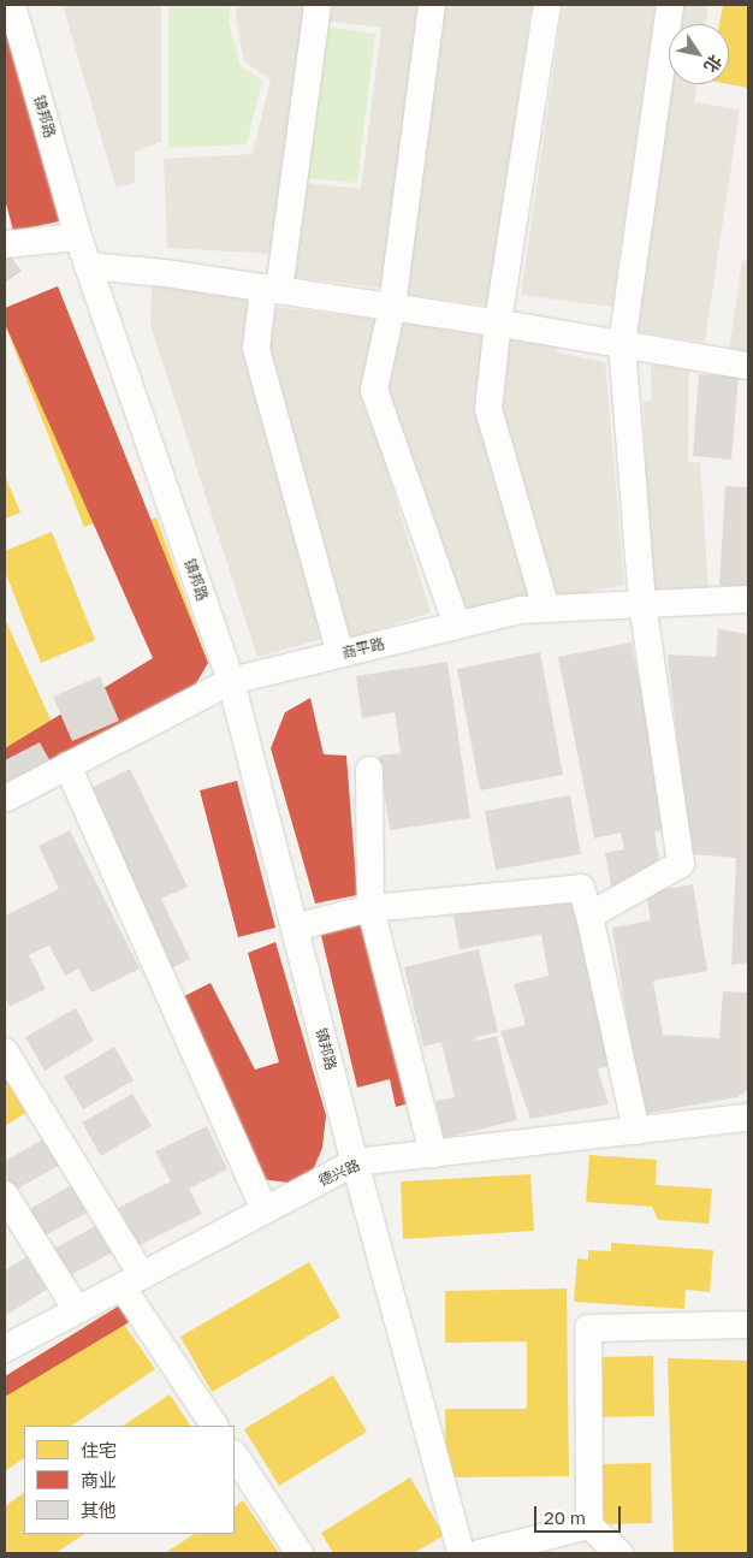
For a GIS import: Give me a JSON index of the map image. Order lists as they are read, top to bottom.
{
  "streets": {
    "street": ["镇邦路", "商平路", "德兴路"]
  },
  "crossings": [
    ["镇邦路", "商平路"],
    ["镇邦路", "德兴路"]
  ],
  "legend": ["住宅", "商业", "其他"],
  "scale_bar": "20 m",
  "north": "bottom right"
}
